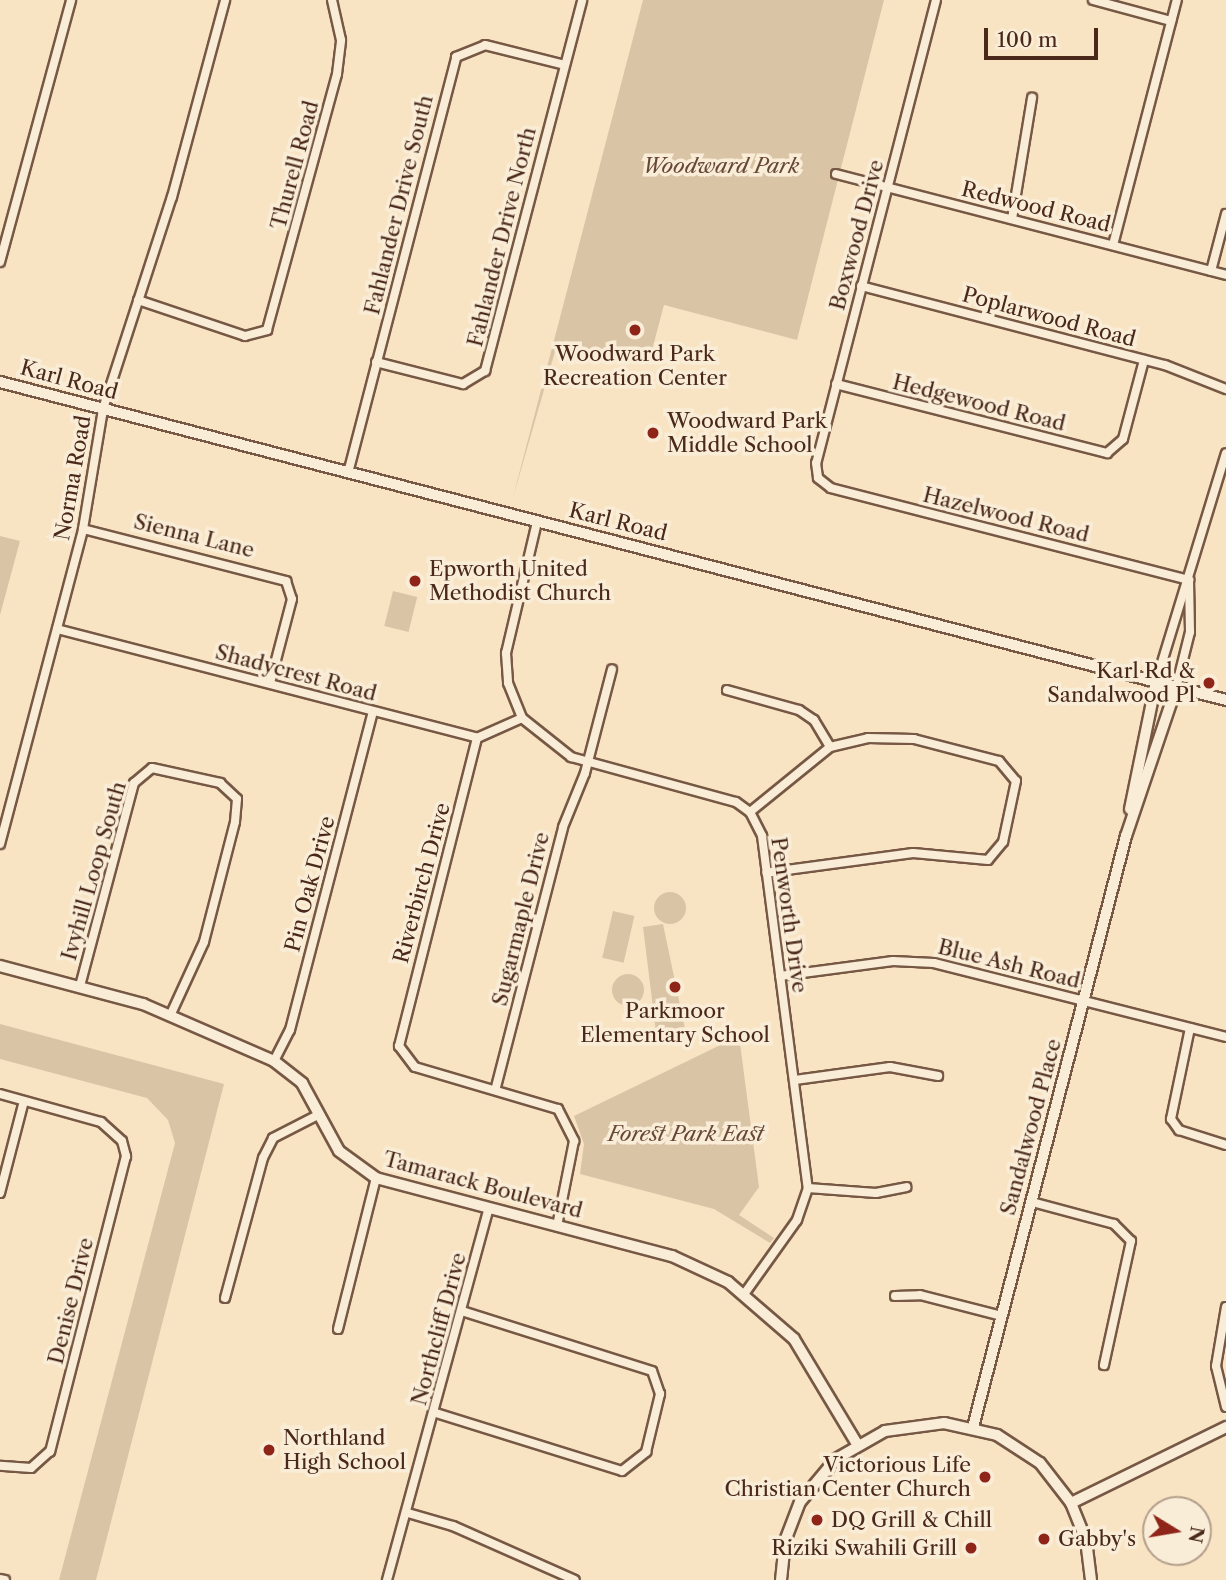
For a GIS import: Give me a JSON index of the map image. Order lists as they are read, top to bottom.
{
  "streets": {
    "street": [
      "Thurell Road",
      "Fahlander Drive South",
      "Redwood Road",
      "Boxwood Drive",
      "Fahlander Drive North",
      "Poplarwood Road",
      "Karl Road",
      "Hedgewood Road",
      "Norma Road",
      "Hazelwood Road",
      "Sienna Lane",
      "Shadycrest Road",
      "Ivyhill Loop South",
      "Riverbirch Drive",
      "Pin Oak Drive",
      "Penworth Drive",
      "Sugarmaple Drive",
      "Blue Ash Road",
      "Sandalwood Place",
      "Tamarack Boulevard",
      "Denise Drive",
      "Northcliff Drive"
    ]
  },
  "crossings": [
    ["Thurell Road", "Norma Road"],
    ["Fahlander Drive South", "Fahlander Drive North"],
    ["Fahlander Drive South", "Karl Road"],
    ["Redwood Road", "Boxwood Drive"],
    ["Boxwood Drive", "Poplarwood Road"],
    ["Boxwood Drive", "Hedgewood Road"],
    ["Boxwood Drive", "Hazelwood Road"],
    ["Poplarwood Road", "Hedgewood Road"],
    ["Karl Road", "Norma Road"],
    ["Karl Road", "Sandalwood Place"],
    ["Norma Road", "Sienna Lane"],
    ["Norma Road", "Shadycrest Road"],
    ["Hazelwood Road", "Sandalwood Place"],
    ["Sienna Lane", "Shadycrest Road"],
    ["Shadycrest Road", "Riverbirch Drive"],
    ["Shadycrest Road", "Pin Oak Drive"],
    ["Ivyhill Loop South", "Tamarack Boulevard"],
    ["Riverbirch Drive", "Sugarmaple Drive"],
    ["Pin Oak Drive", "Tamarack Boulevard"],
    ["Penworth Drive", "Blue Ash Road"],
    ["Penworth Drive", "Tamarack Boulevard"],
    ["Blue Ash Road", "Sandalwood Place"],
    ["Tamarack Boulevard", "Northcliff Drive"]
  ],
  "parks": ["Woodward Park", "Forest Park East"],
  "places": [
    "Woodward Park Recreation Center",
    "Woodward Park Middle School",
    "Epworth United Methodist Church",
    "Karl Rd & Sandalwood Pl",
    "Parkmoor Elementary School",
    "Northland High School",
    "Victorious Life Christian Center Church",
    "DQ Grill & Chill",
    "Gabby's",
    "Riziki Swahili Grill"
  ],
  "scale_bar": "100 m",
  "north": "right"
}
